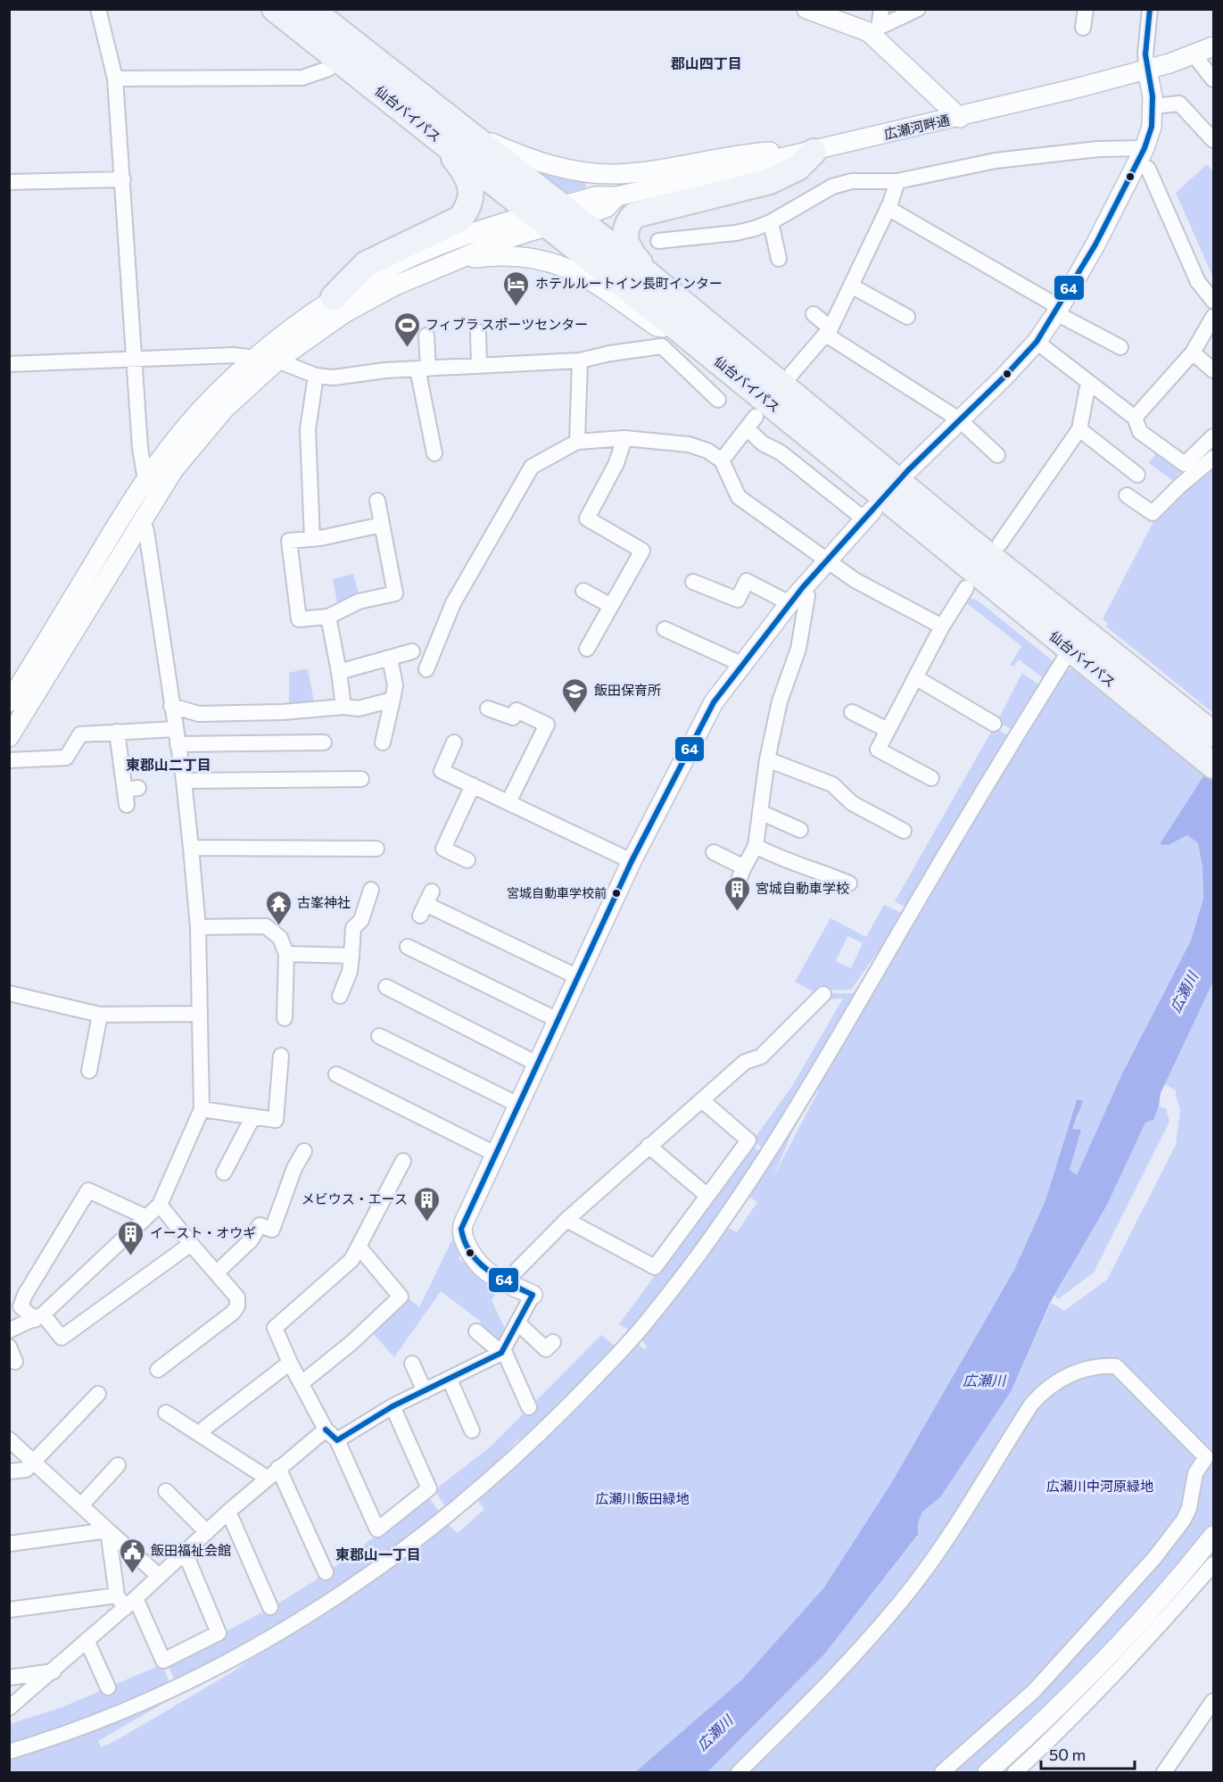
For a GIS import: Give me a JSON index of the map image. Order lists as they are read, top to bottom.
{
  "streets": {
    "highway": ["仙台バイパス"],
    "street": ["広瀬河畔通"]
  },
  "crossings": [
    ["仙台バイパス", "広瀬河畔通"]
  ],
  "districts": ["郡山四丁目", "東郡山二丁目", "東郡山一丁目"],
  "water": ["広瀬川"],
  "parks": ["広瀬川中河原緑地", "広瀬川飯田緑地"],
  "places": {
    "hotel": ["ホテルルートイン長町インター"],
    "sports": ["フィブラ スポーツセンター"],
    "school or university": ["飯田保育所"],
    "other": ["宮城自動車学校前"],
    "building": ["宮城自動車学校", "メビウス・エース", "イースト・オウギ"],
    "temple": ["古峯神社"],
    "public building": ["飯田福祉会館"]
  },
  "lines": ["transit line 64"],
  "scale_bar": "50 m"
}
